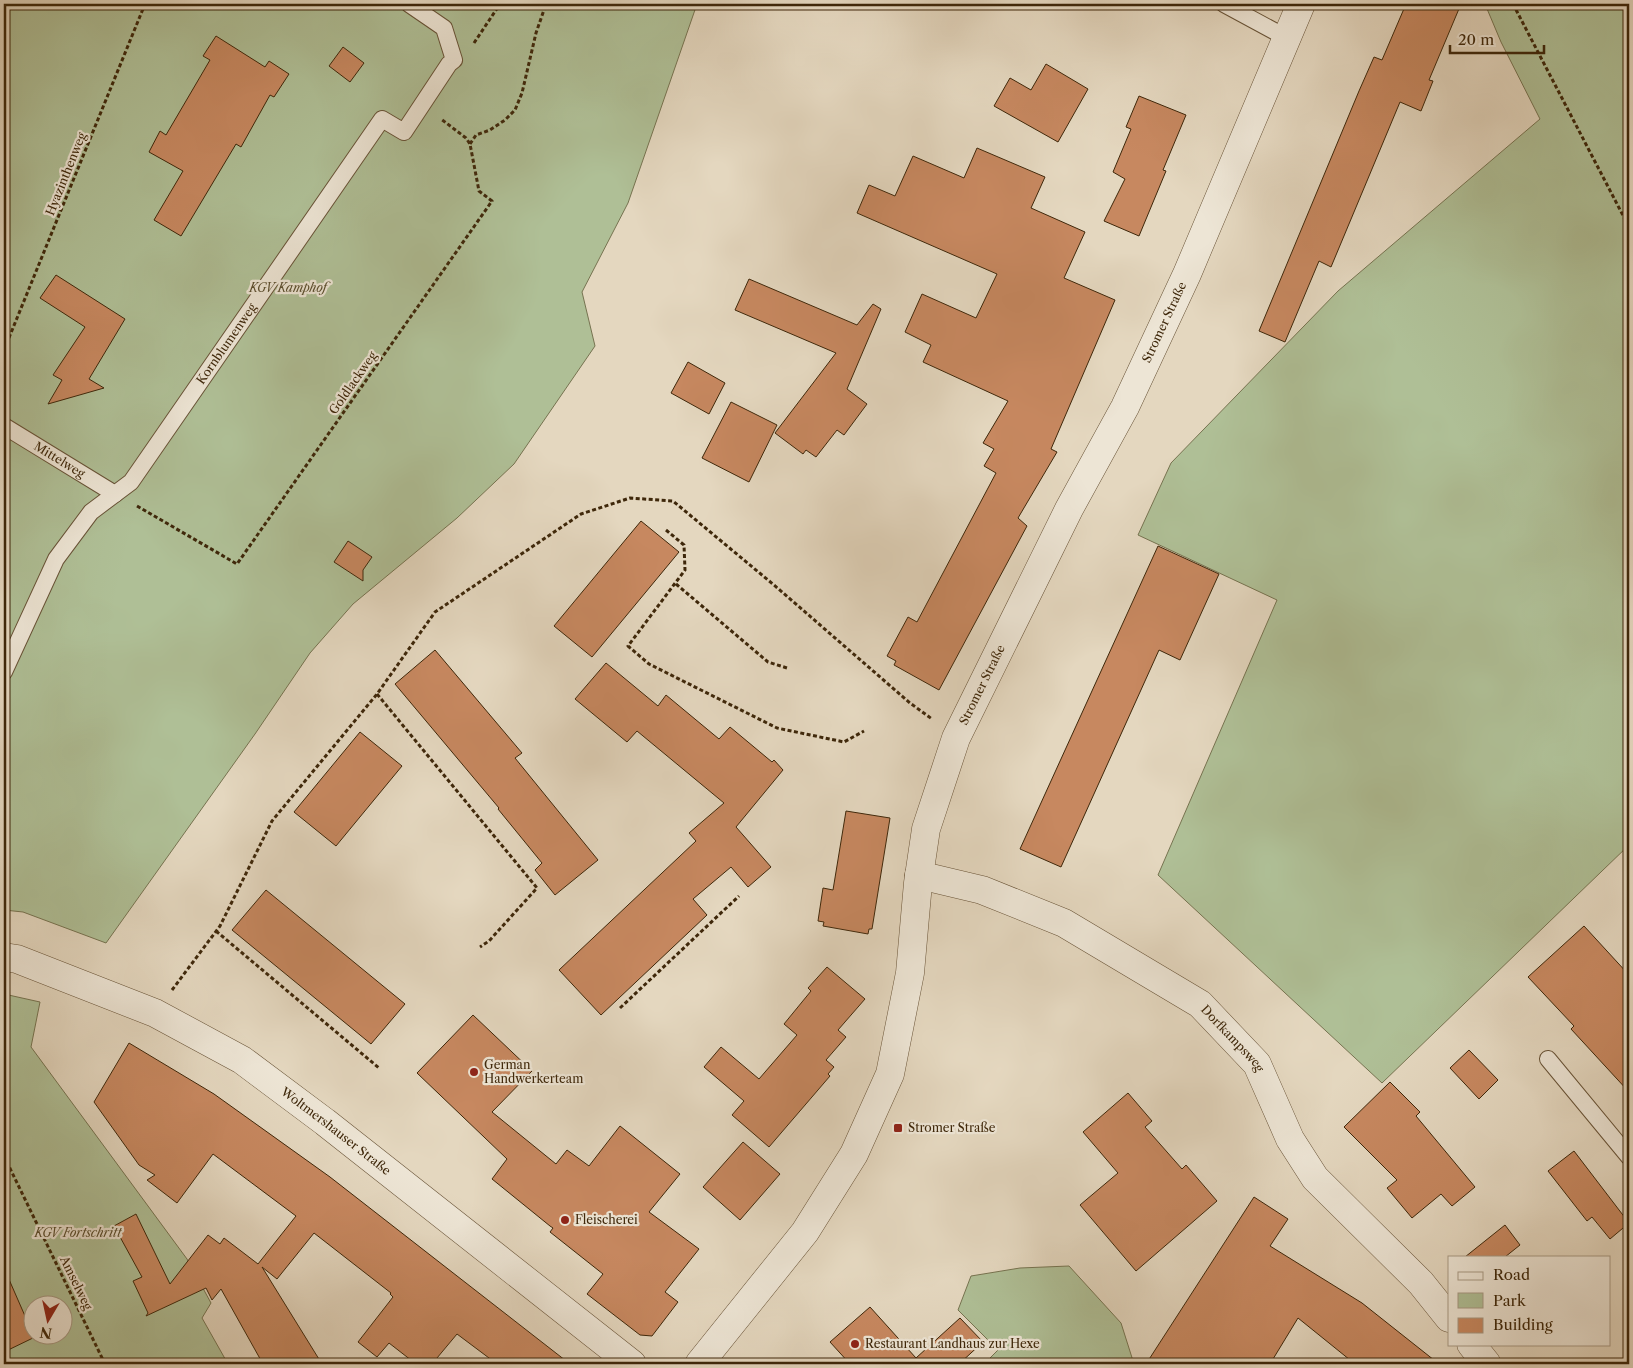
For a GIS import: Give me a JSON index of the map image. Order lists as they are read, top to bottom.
{
  "streets": {
    "street": ["Stromer Straße", "Dorfkampsweg", "Woltmershauser Straße"],
    "lane": ["Kornblumenweg", "Mittelweg"],
    "path": ["Hyazinthenweg", "Goldlackweg", "Amselweg"]
  },
  "crossings": [
    ["Stromer Straße", "Dorfkampsweg"],
    ["Kornblumenweg", "Goldlackweg"],
    ["Kornblumenweg", "Mittelweg"],
    ["Goldlackweg", "Mittelweg"]
  ],
  "parks": ["KGV Kamphof", "KGV Fortschritt"],
  "places": {
    "other": ["German Handwerkerteam", "Fleischerei", "Restaurant Landhaus zur Hexe"],
    "transit": ["Stromer Straße"]
  },
  "legend": ["Road", "Park", "Building"],
  "scale_bar": "20 m",
  "north": "bottom"
}
